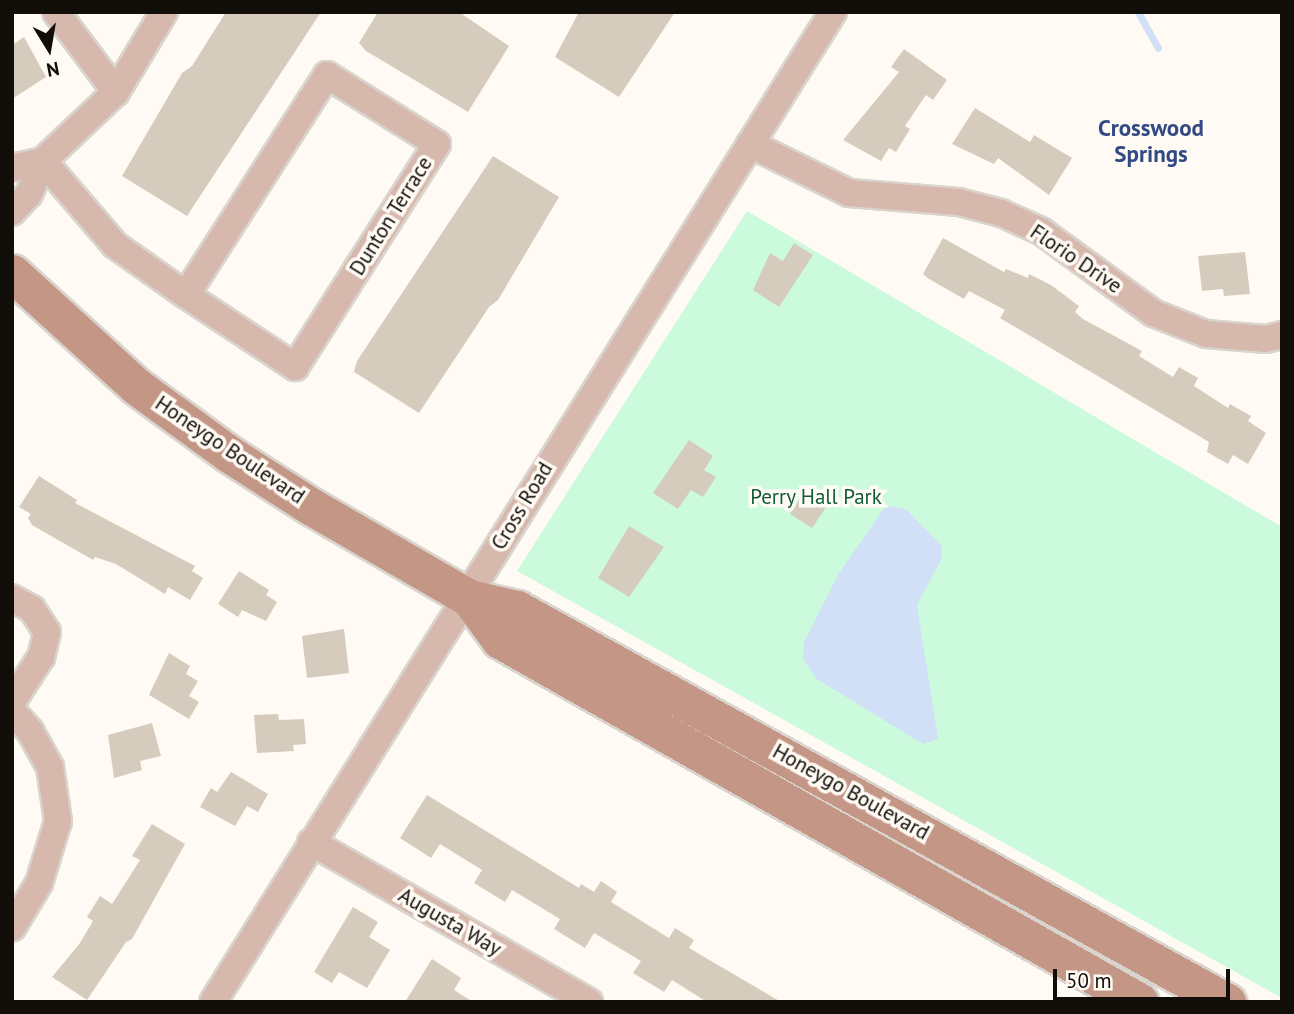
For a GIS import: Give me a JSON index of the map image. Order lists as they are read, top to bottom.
{
  "streets": {
    "main road": ["Honeygo Boulevard"],
    "street": [
      "Dunton Terrace",
      "Florio Drive",
      "Cross Road",
      "Augusta Way"
    ]
  },
  "crossings": [
    ["Florio Drive", "Cross Road"],
    ["Honeygo Boulevard", "Cross Road"],
    ["Cross Road", "Augusta Way"]
  ],
  "districts": ["Crosswood Springs"],
  "parks": ["Perry Hall Park"],
  "scale_bar": "50 m",
  "north": "bottom"
}
